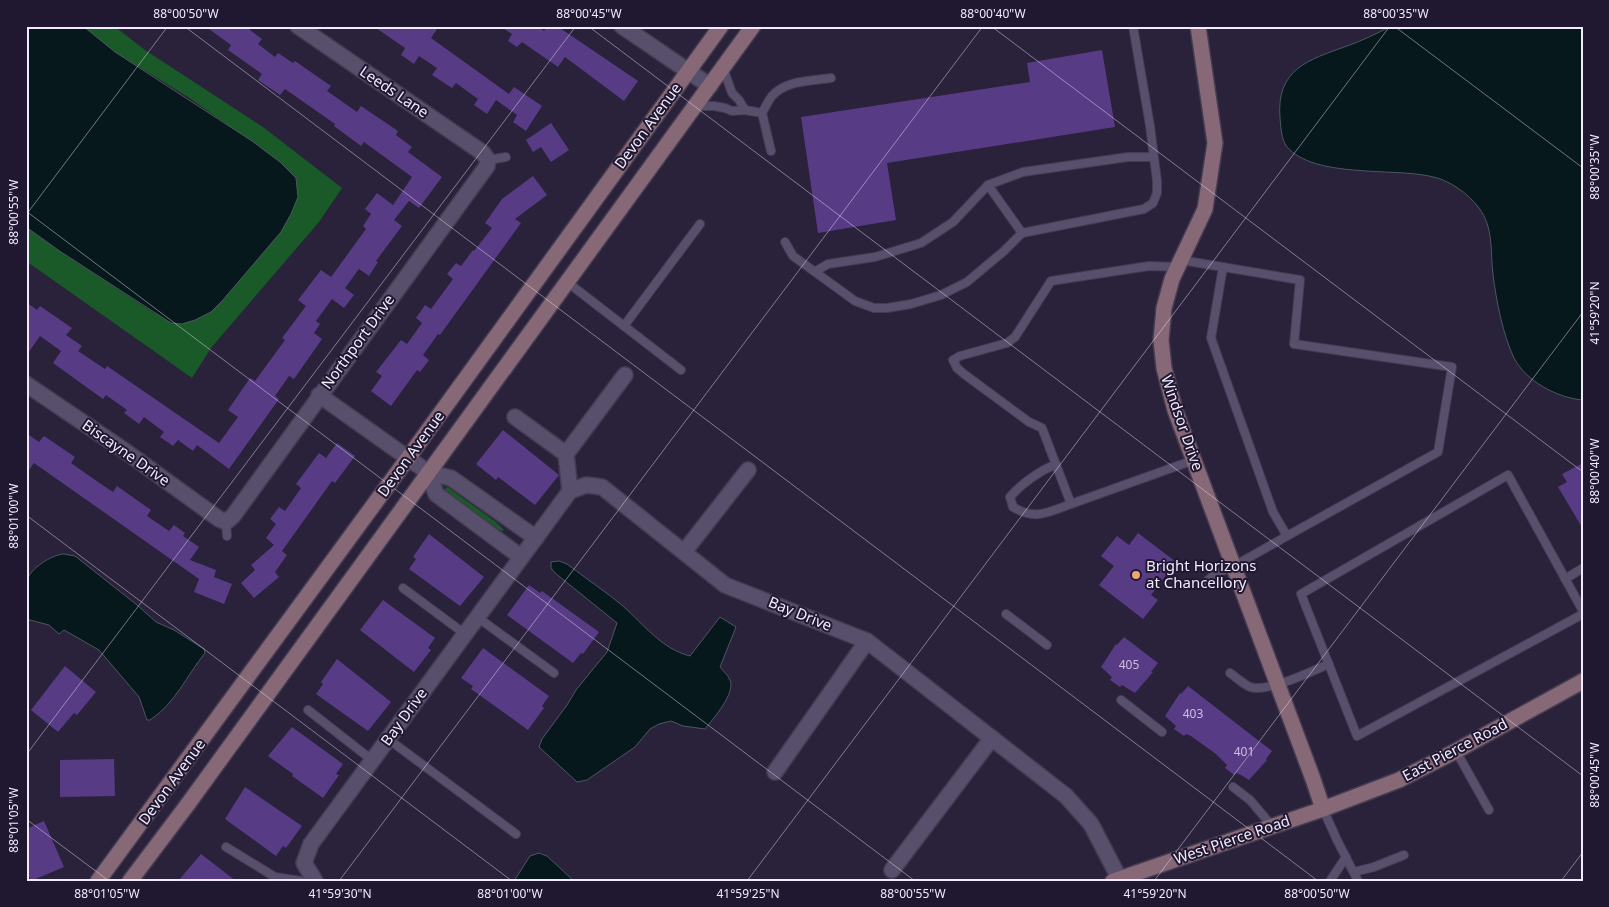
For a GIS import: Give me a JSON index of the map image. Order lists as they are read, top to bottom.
{
  "streets": {
    "main road": [
      "Devon Avenue",
      "Windsor Drive",
      "East Pierce Road",
      "West Pierce Road"
    ],
    "street": [
      "Leeds Lane",
      "Northport Drive",
      "Biscayne Drive",
      "Bay Drive"
    ]
  },
  "crossings": [
    ["Leeds Lane", "Northport Drive"],
    ["Northport Drive", "Biscayne Drive"],
    ["Windsor Drive", "East Pierce Road"],
    ["Windsor Drive", "West Pierce Road"],
    ["Bay Drive", "West Pierce Road"],
    ["East Pierce Road", "West Pierce Road"]
  ],
  "places": ["Bright Horizons at Chancellory"],
  "house_numbers": ["405", "403", "401"],
  "coordinates": [
    "88°00'50\"W",
    "88°00'45\"W",
    "88°00'40\"W",
    "88°00'35\"W",
    "88°00'55\"W",
    "41°59'20\"N",
    "88°01'00\"W",
    "88°01'05\"W",
    "41°59'30\"N",
    "41°59'25\"N"
  ]
}
